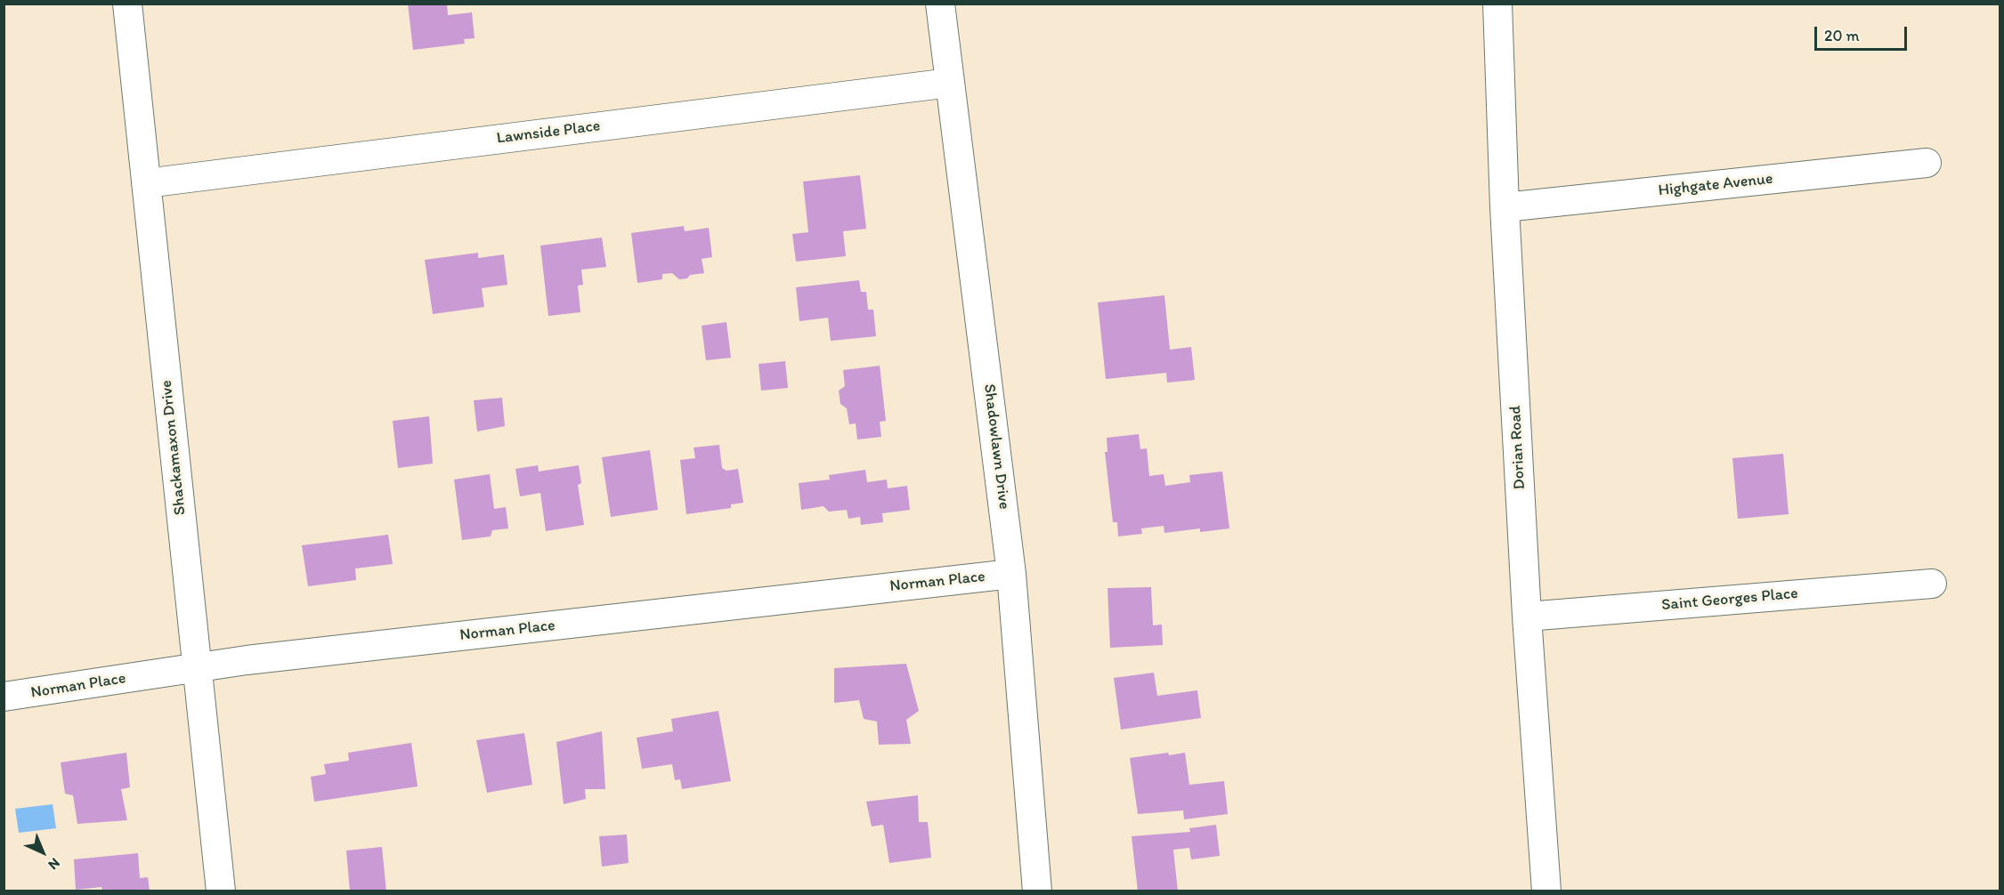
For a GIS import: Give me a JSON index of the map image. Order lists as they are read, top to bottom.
{
  "streets": {
    "street": [
      "Lawnside Place",
      "Highgate Avenue",
      "Shadowlawn Drive",
      "Shackamaxon Drive",
      "Dorian Road",
      "Norman Place",
      "Saint Georges Place"
    ]
  },
  "crossings": [
    ["Lawnside Place", "Shadowlawn Drive"],
    ["Lawnside Place", "Shackamaxon Drive"],
    ["Highgate Avenue", "Dorian Road"],
    ["Shadowlawn Drive", "Norman Place"],
    ["Shackamaxon Drive", "Norman Place"],
    ["Dorian Road", "Saint Georges Place"]
  ],
  "scale_bar": "20 m",
  "north": "bottom right"
}
